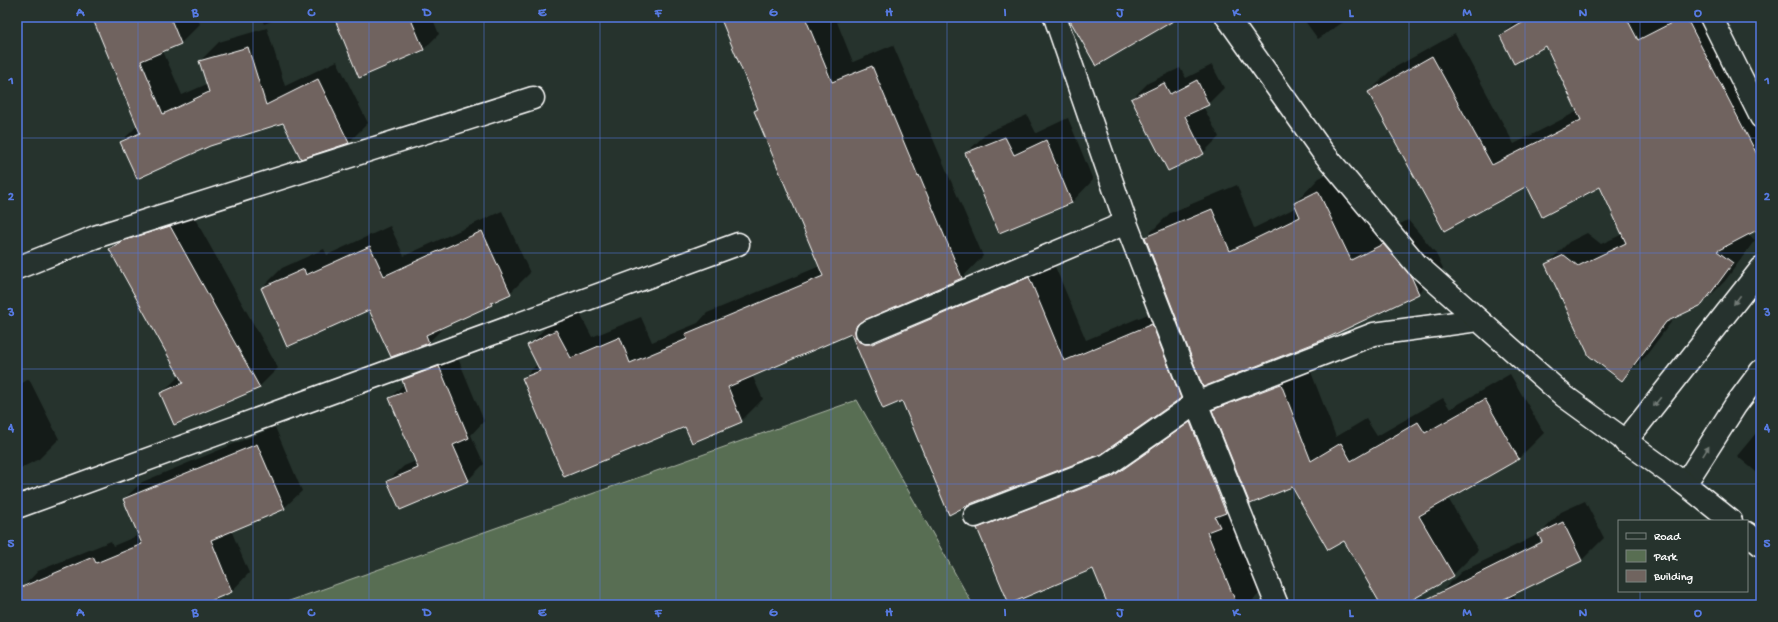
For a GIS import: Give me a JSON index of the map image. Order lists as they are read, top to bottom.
{
  "legend": ["Road", "Park", "Building"],
  "grid": {
    "columns": [
      "A",
      "B",
      "C",
      "D",
      "E",
      "F",
      "G",
      "H",
      "I",
      "J",
      "K",
      "L",
      "M",
      "N",
      "O"
    ],
    "rows": [
      "1",
      "2",
      "3",
      "4",
      "5"
    ]
  }
}
